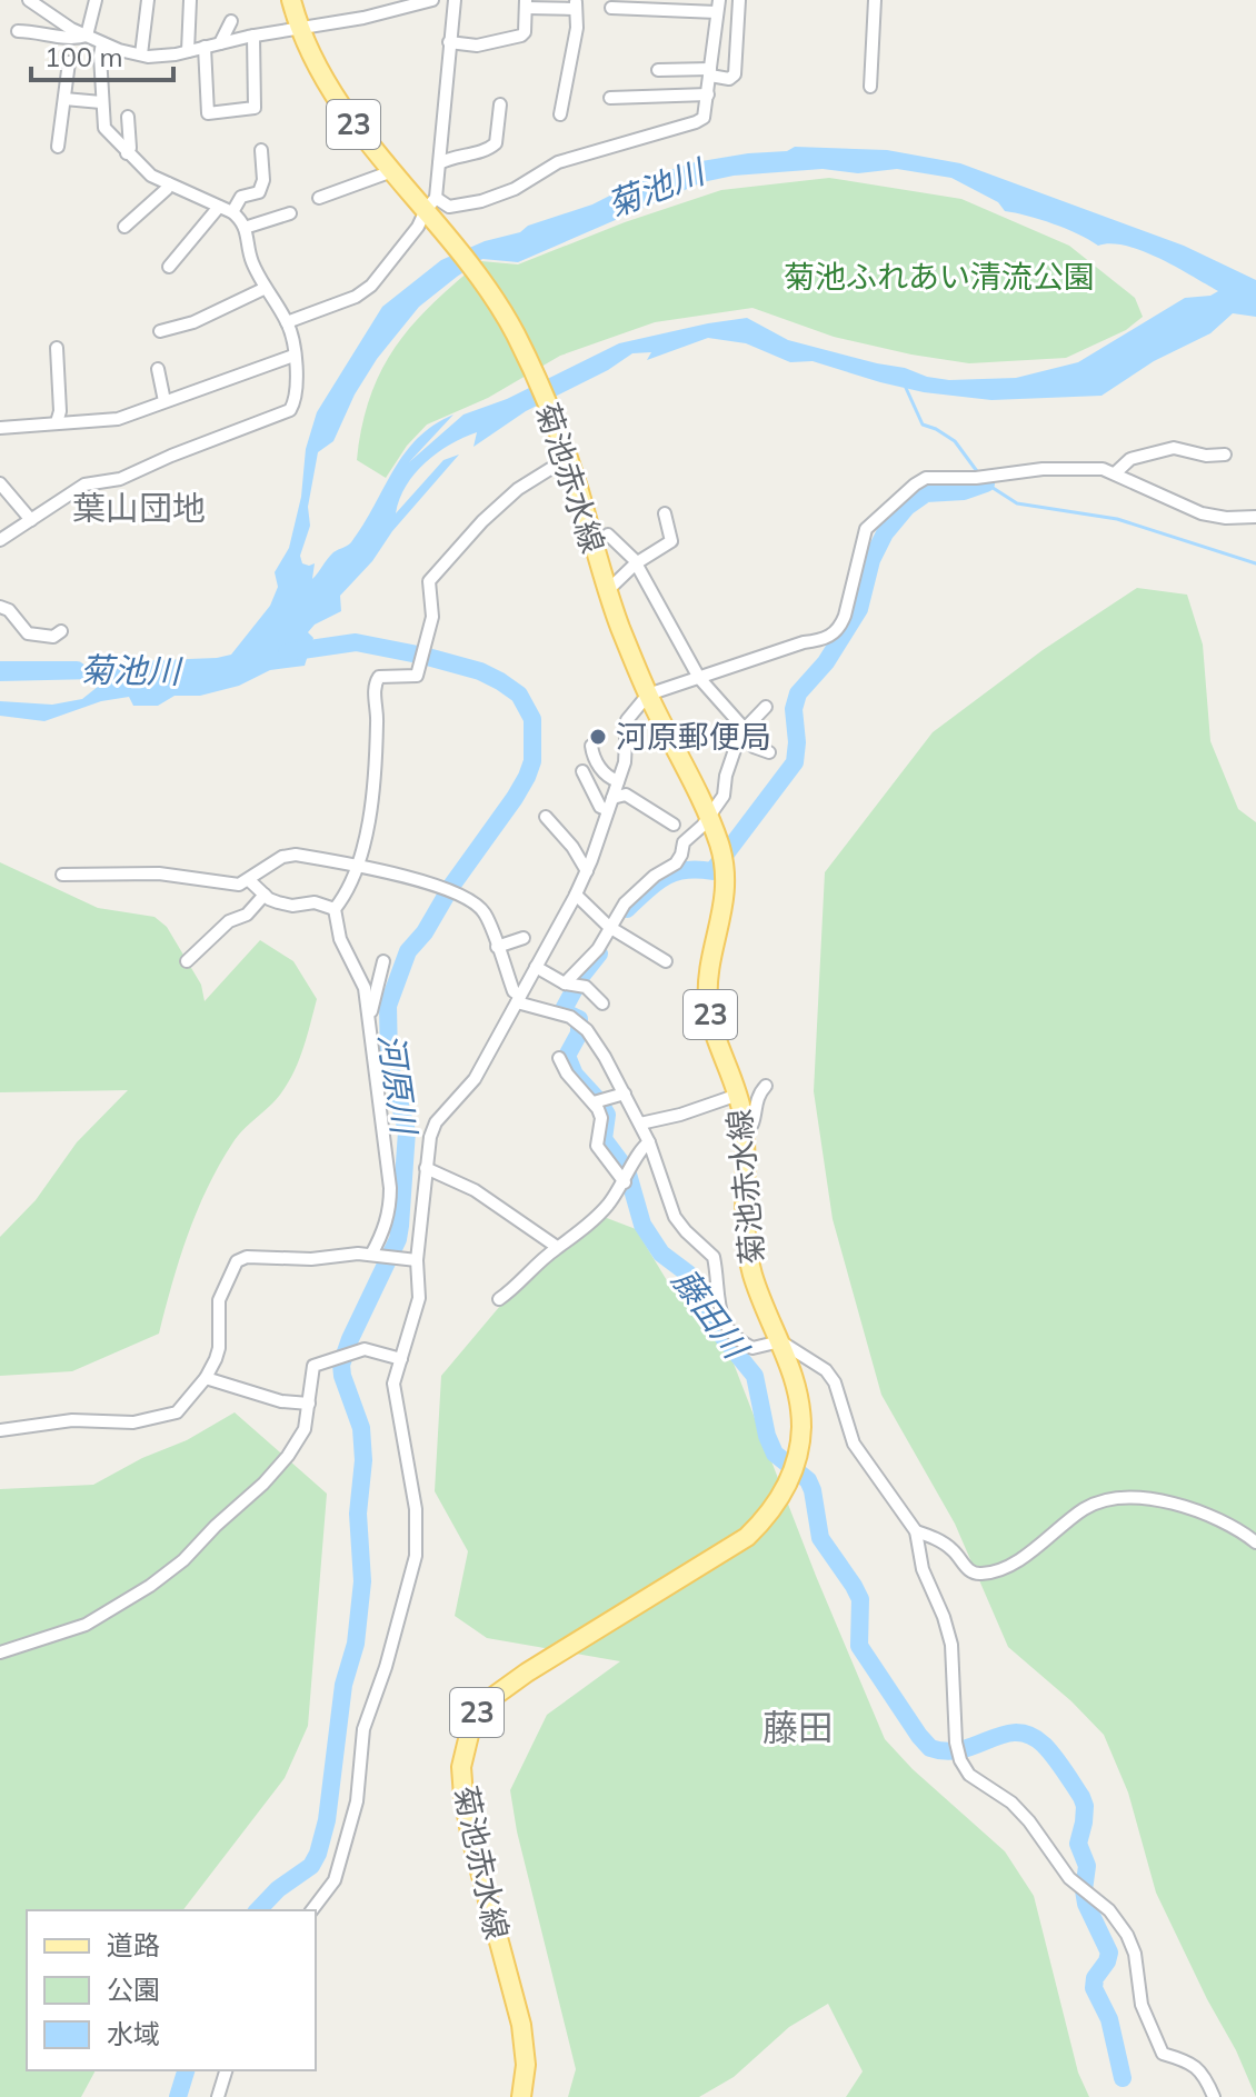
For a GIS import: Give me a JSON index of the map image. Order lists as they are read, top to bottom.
{
  "streets": {
    "main road": ["23", "菊池赤水線"]
  },
  "districts": ["葉山団地", "藤田"],
  "water": ["菊池川", "河原川", "藤田川"],
  "parks": ["菊池ふれあい清流公園"],
  "places": ["河原郵便局"],
  "legend": ["道路", "公園", "水域"],
  "scale_bar": "100 m"
}
